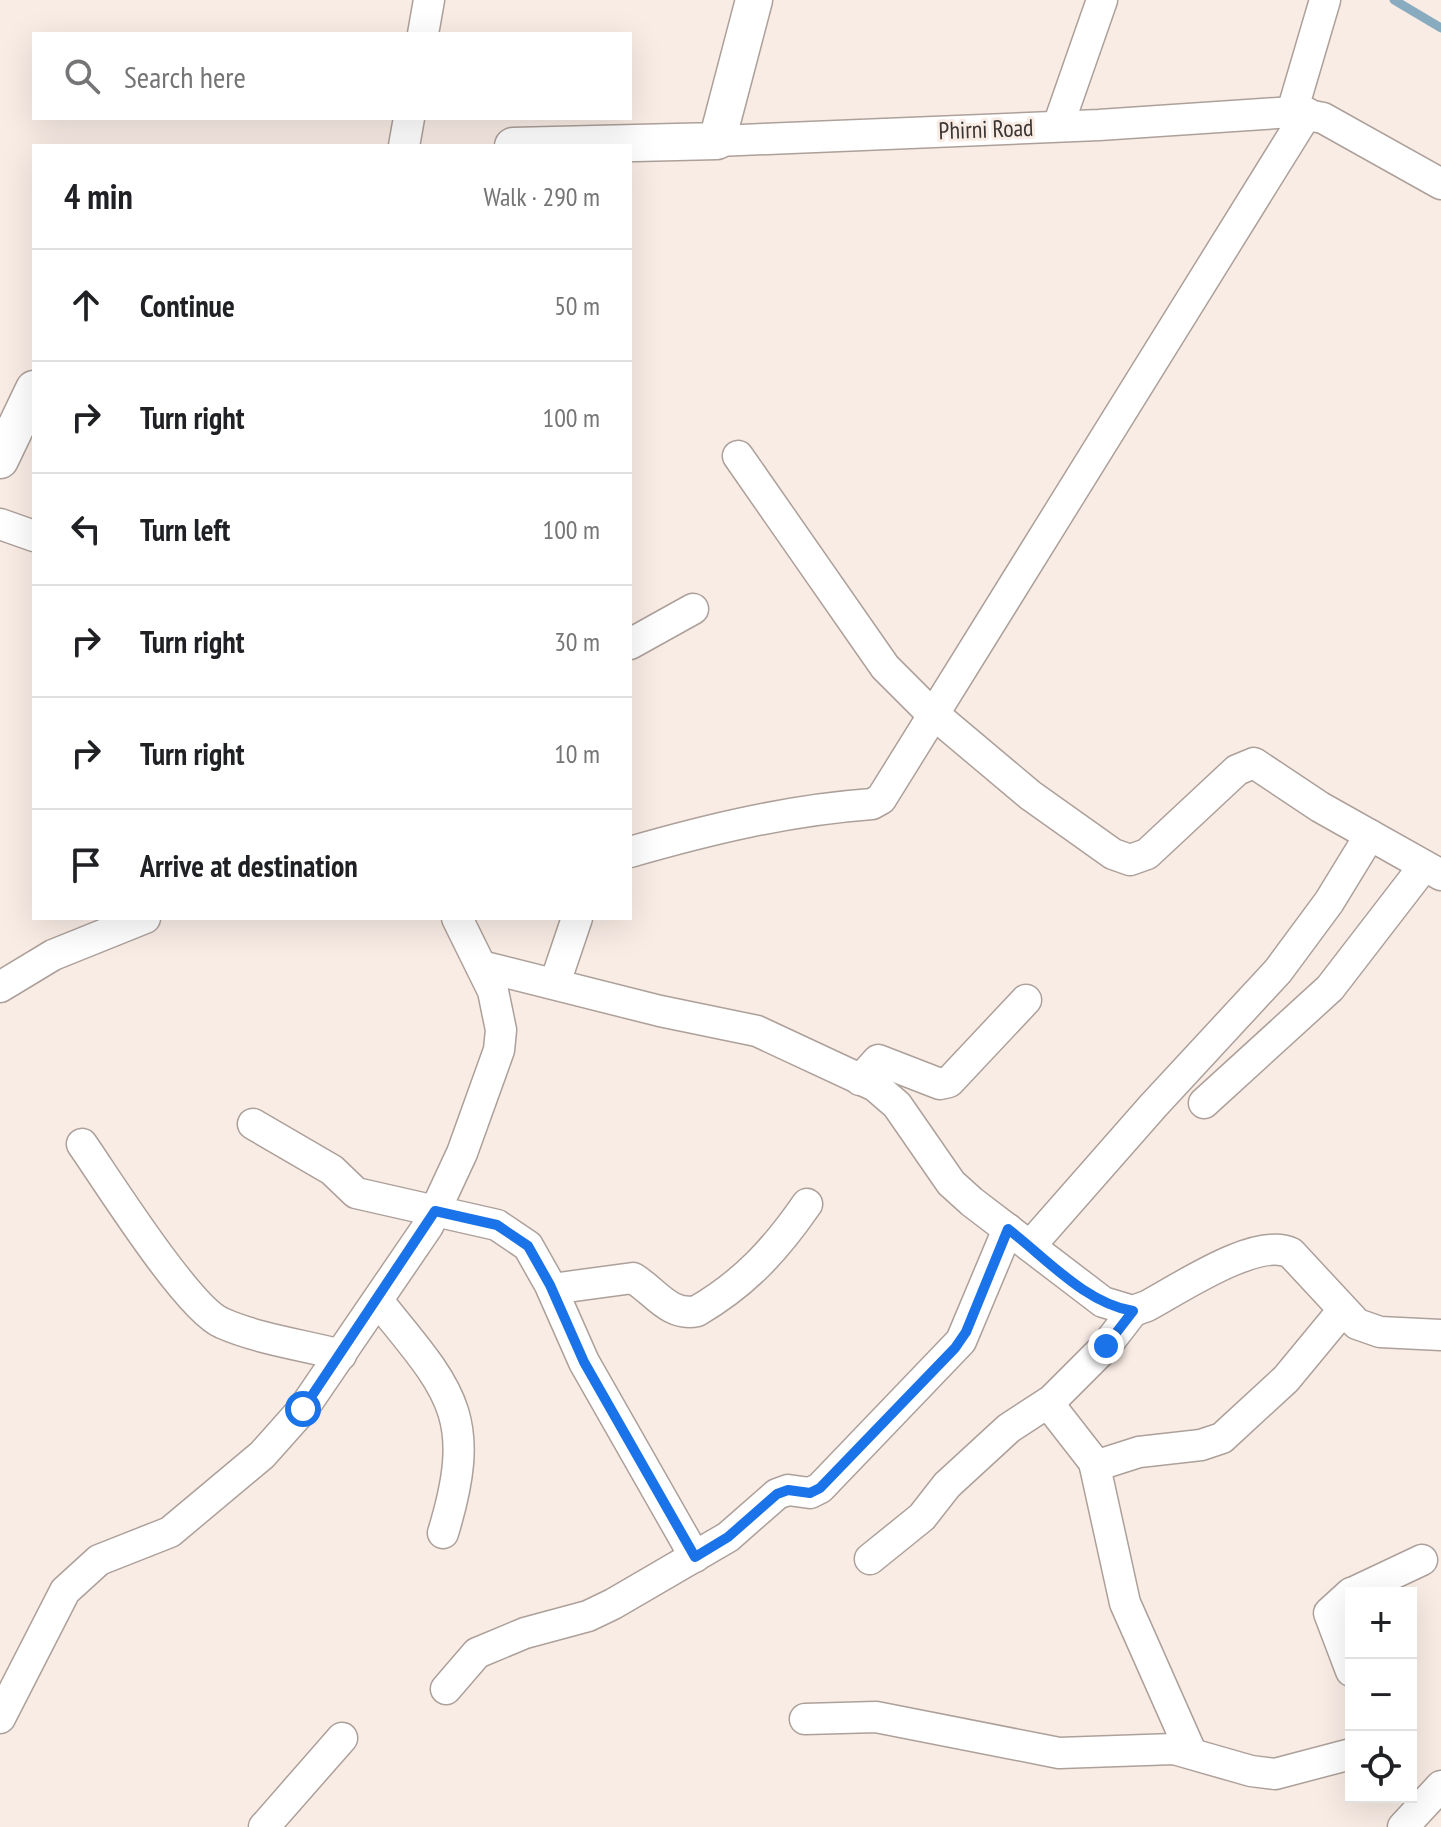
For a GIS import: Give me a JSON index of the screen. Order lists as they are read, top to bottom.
{
  "streets": {
    "street": ["Phirni Road"]
  },
  "page": {
    "search": "Search here",
    "heading": ["4 min", "Walk · 290 m"],
    "list": [
      ["Continue", "50 m"],
      ["Turn right", "100 m"],
      ["Turn left", "100 m"],
      ["Turn right", "30 m"],
      ["Turn right", "10 m"],
      "Arrive at destination"
    ],
    "map_buttons": ["+", "−"]
  }
}
